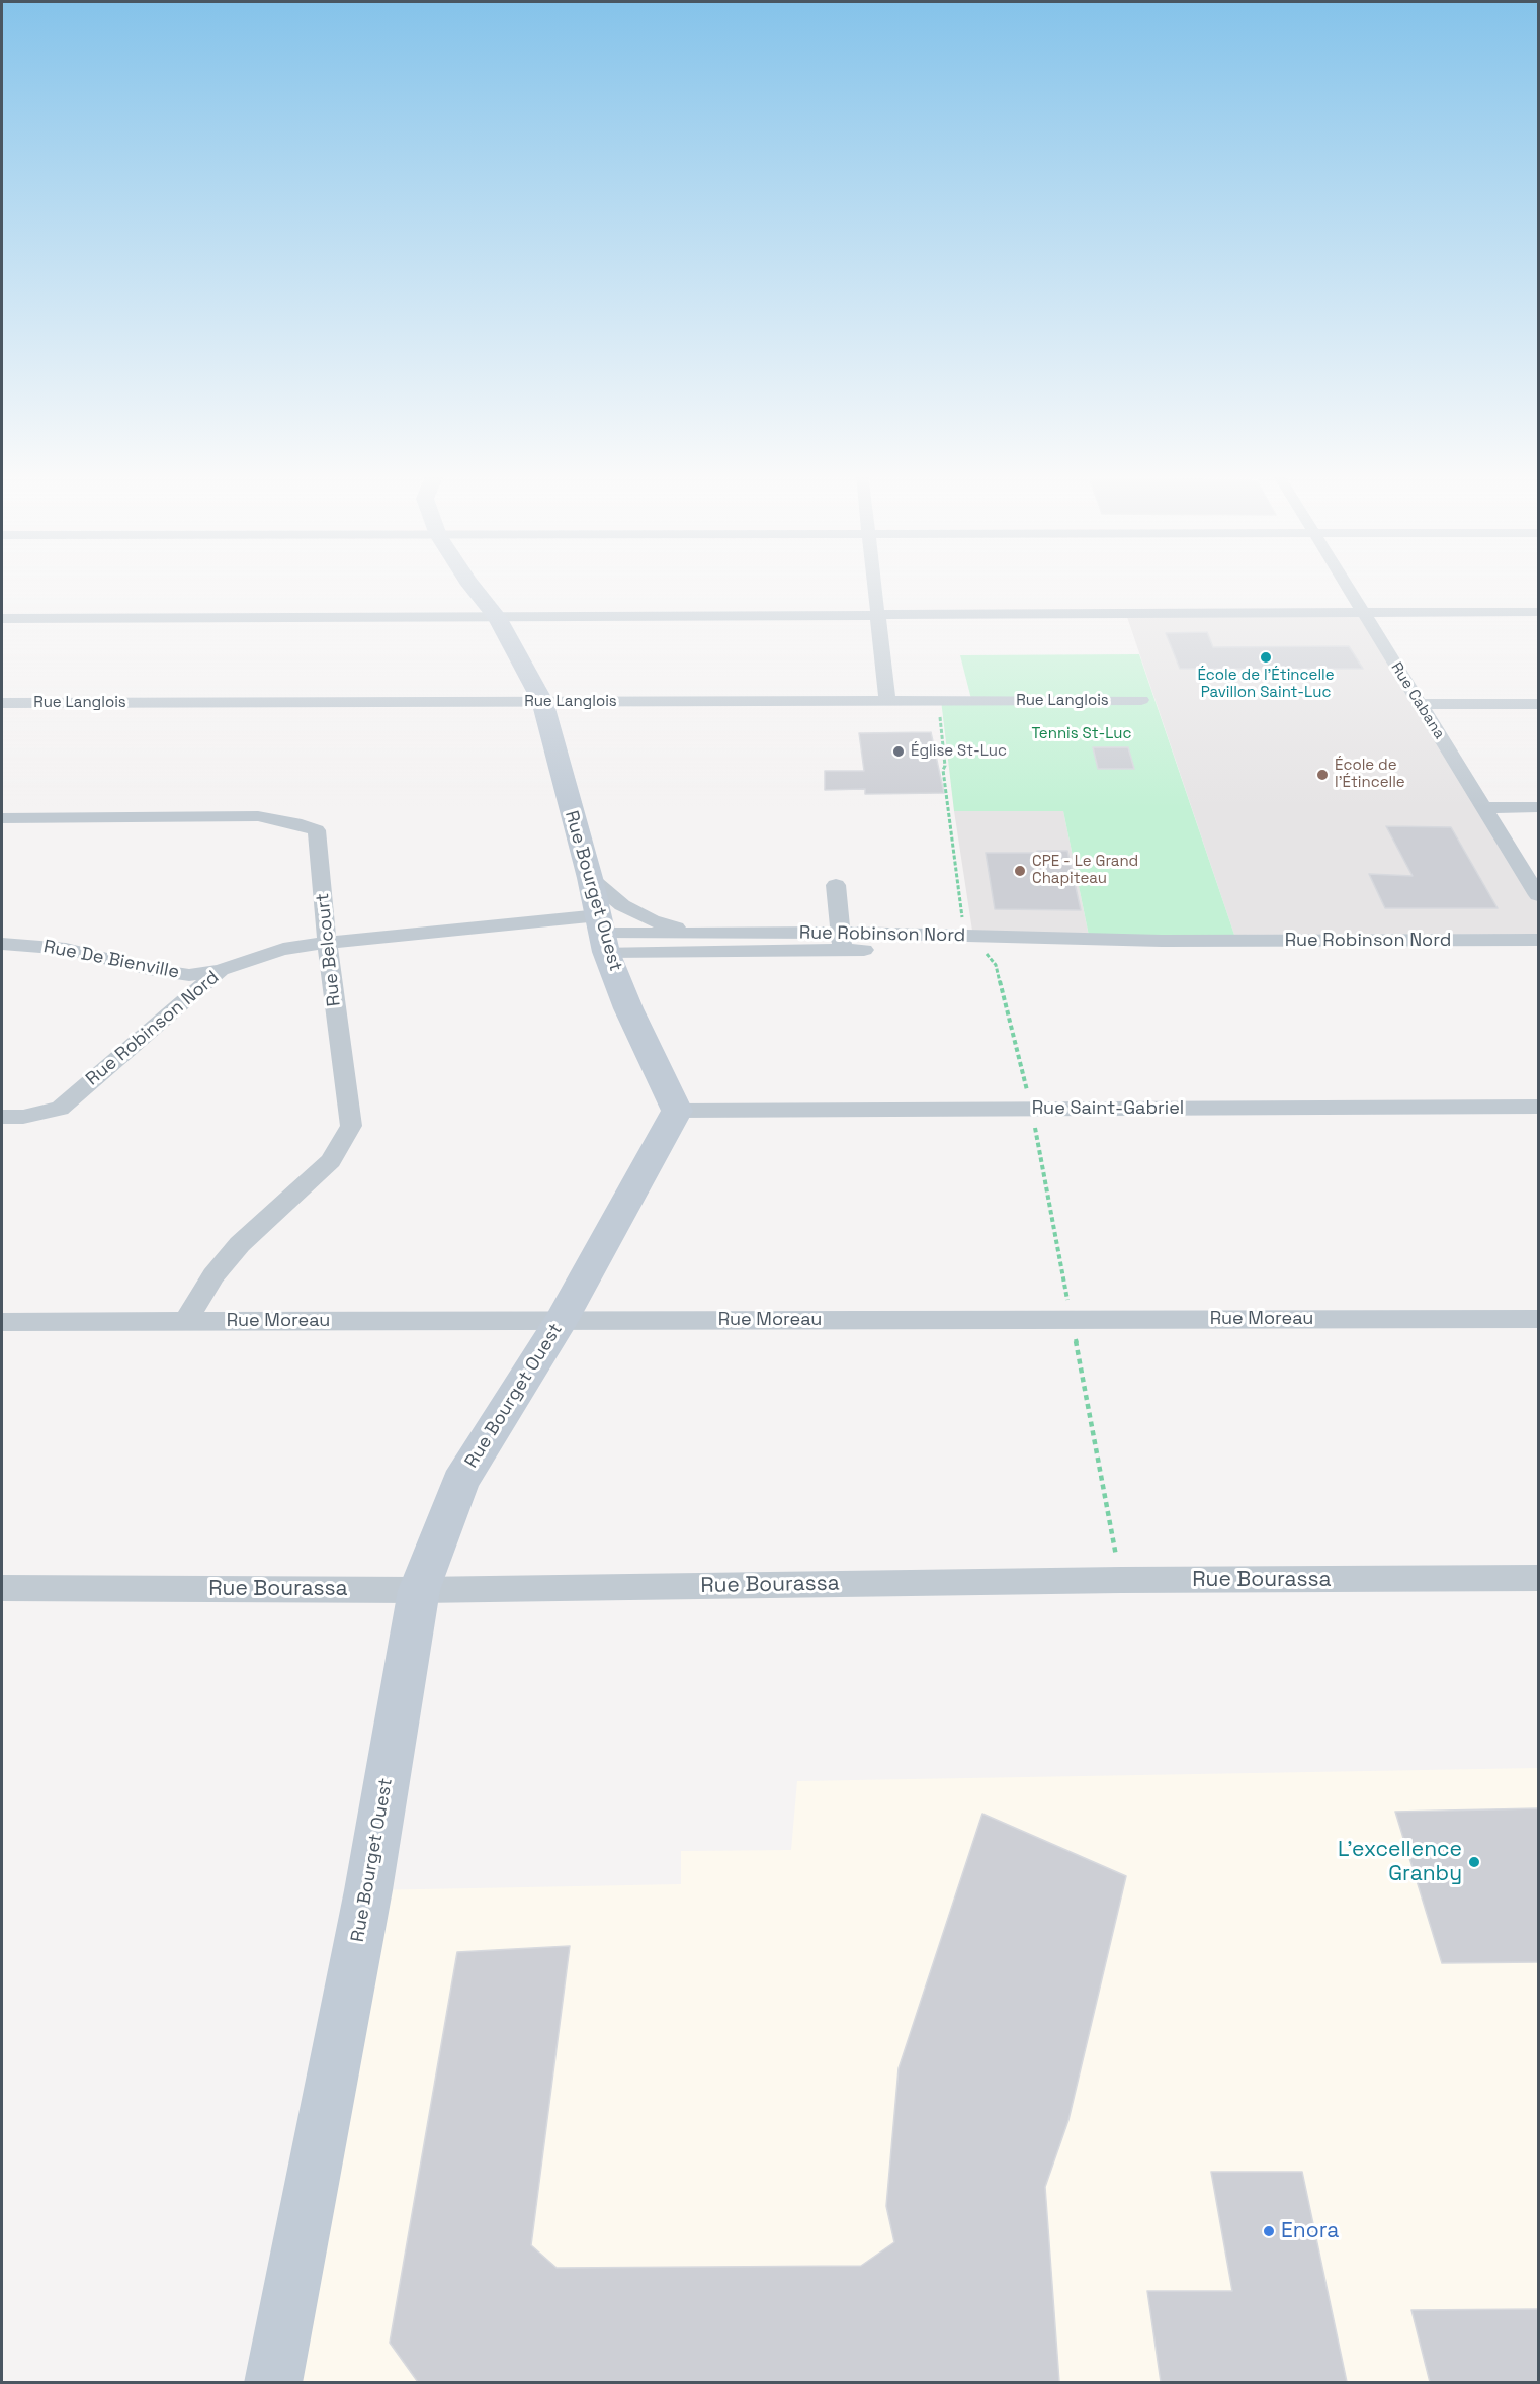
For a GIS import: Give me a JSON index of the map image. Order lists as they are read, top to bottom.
{
  "streets": {
    "street": [
      "Rue Langlois",
      "Rue Cabana",
      "Rue Bourget Ouest",
      "Rue Robinson Nord",
      "Rue Belcourt",
      "Rue De Bienville",
      "Rue Saint-Gabriel",
      "Rue Moreau",
      "Rue Bourassa"
    ]
  },
  "crossings": [
    ["Rue Langlois", "Rue Bourget Ouest"],
    ["Rue Bourget Ouest", "Rue Robinson Nord"],
    ["Rue Bourget Ouest", "Rue Saint-Gabriel"],
    ["Rue Bourget Ouest", "Rue Moreau"],
    ["Rue Bourget Ouest", "Rue Bourassa"],
    ["Rue Robinson Nord", "Rue Belcourt"],
    ["Rue Robinson Nord", "Rue De Bienville"],
    ["Rue Belcourt", "Rue Moreau"]
  ],
  "parks": ["Tennis St-Luc"],
  "places": [
    "École de l'Étincelle Pavillon Saint-Luc",
    "Église St-Luc",
    "École de l'Étincelle",
    "CPE - Le Grand Chapiteau",
    "L'excellence Granby",
    "Enora"
  ]
}
